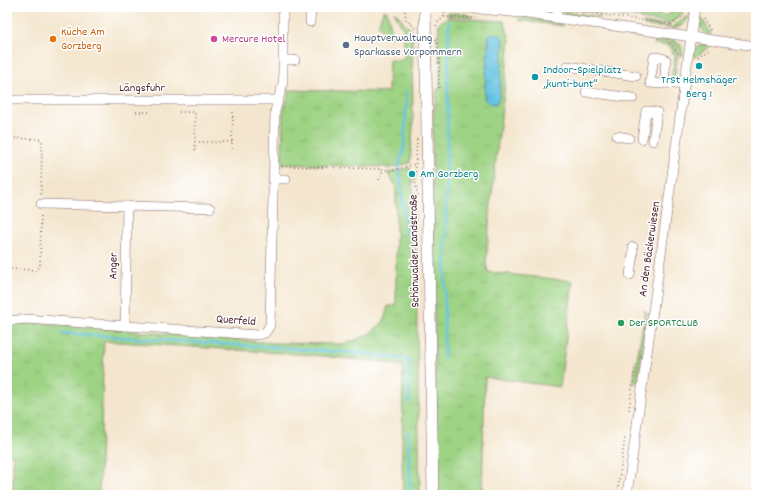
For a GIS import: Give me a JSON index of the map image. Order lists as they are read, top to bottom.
{
  "streets": {
    "main road": ["Schönwalder Landstraße"],
    "street": [
      "Längsfuhr",
      "An den Bäckerwiesen",
      "Anger",
      "Querfeld"
    ]
  },
  "crossings": [
    ["Längsfuhr", "Querfeld"],
    ["Anger", "Querfeld"]
  ],
  "places": [
    "Küche Am Gorzberg",
    "Mercure Hotel",
    "Hauptverwaltung Sparkasse Vorpommern",
    "TrSt Helmshäger Berg 1",
    "Indoor-Spielplatz „kunti-bunt“",
    "Am Gorzberg",
    "Der SPORTCLUB"
  ]
}
